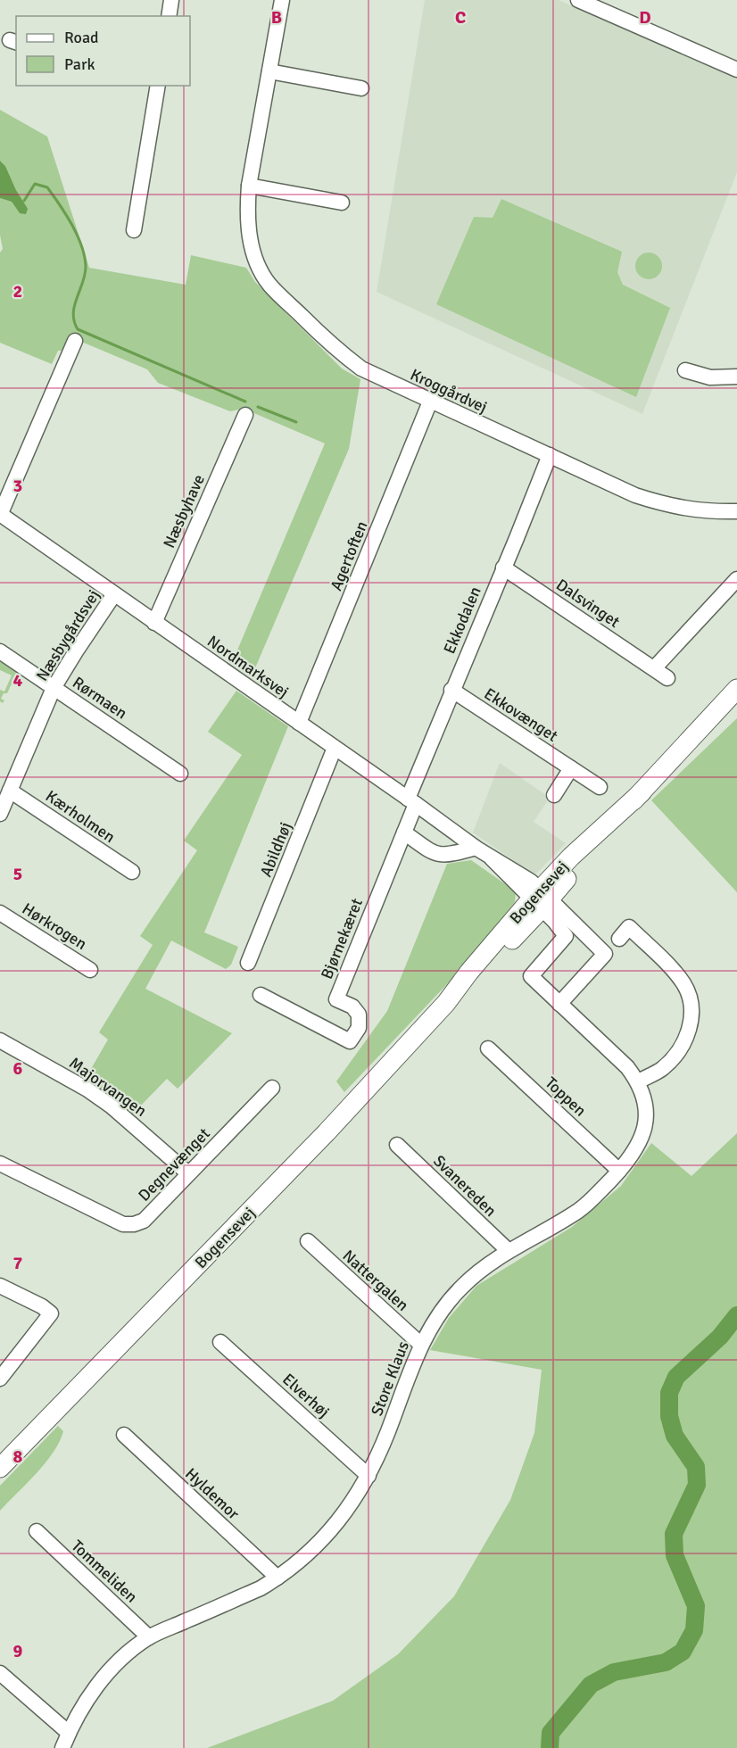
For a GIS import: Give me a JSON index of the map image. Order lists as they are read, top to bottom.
{
  "streets": {
    "main road": ["Bogensevej"],
    "street": [
      "Kroggårdvej",
      "Næsbyhave",
      "Agertoften",
      "Dalsvinget",
      "Ekkodalen",
      "Næsbygårdsvej",
      "Nordmarksvej",
      "Rørmaen",
      "Ekkovænget",
      "Kærholmen",
      "Abildhøj",
      "Hørkrogen",
      "Bjørnekæret",
      "Majorvangen",
      "Toppen",
      "Degnevænget",
      "Svanereden",
      "Nattergalen",
      "Store Klaus",
      "Elverhøj",
      "Hyldemor",
      "Tommeliden"
    ]
  },
  "crossings": [
    ["Kroggårdvej", "Agertoften"],
    ["Kroggårdvej", "Ekkodalen"],
    ["Næsbyhave", "Nordmarksvej"],
    ["Agertoften", "Nordmarksvej"],
    ["Dalsvinget", "Ekkodalen"],
    ["Ekkodalen", "Nordmarksvej"],
    ["Ekkodalen", "Ekkovænget"],
    ["Ekkodalen", "Bjørnekæret"],
    ["Næsbygårdsvej", "Nordmarksvej"],
    ["Næsbygårdsvej", "Rørmaen"],
    ["Næsbygårdsvej", "Kærholmen"],
    ["Nordmarksvej", "Abildhøj"],
    ["Nordmarksvej", "Bogensevej"],
    ["Nordmarksvej", "Bjørnekæret"],
    ["Nordmarksvej", "Store Klaus"],
    ["Bogensevej", "Store Klaus"],
    ["Majorvangen", "Degnevænget"],
    ["Toppen", "Store Klaus"],
    ["Svanereden", "Store Klaus"],
    ["Nattergalen", "Store Klaus"],
    ["Store Klaus", "Elverhøj"],
    ["Store Klaus", "Hyldemor"],
    ["Store Klaus", "Tommeliden"]
  ],
  "legend": ["Road", "Park"],
  "grid": {
    "columns": ["B", "C", "D"],
    "rows": [
      "2",
      "3",
      "4",
      "5",
      "6",
      "7",
      "8",
      "9"
    ]
  }
}
